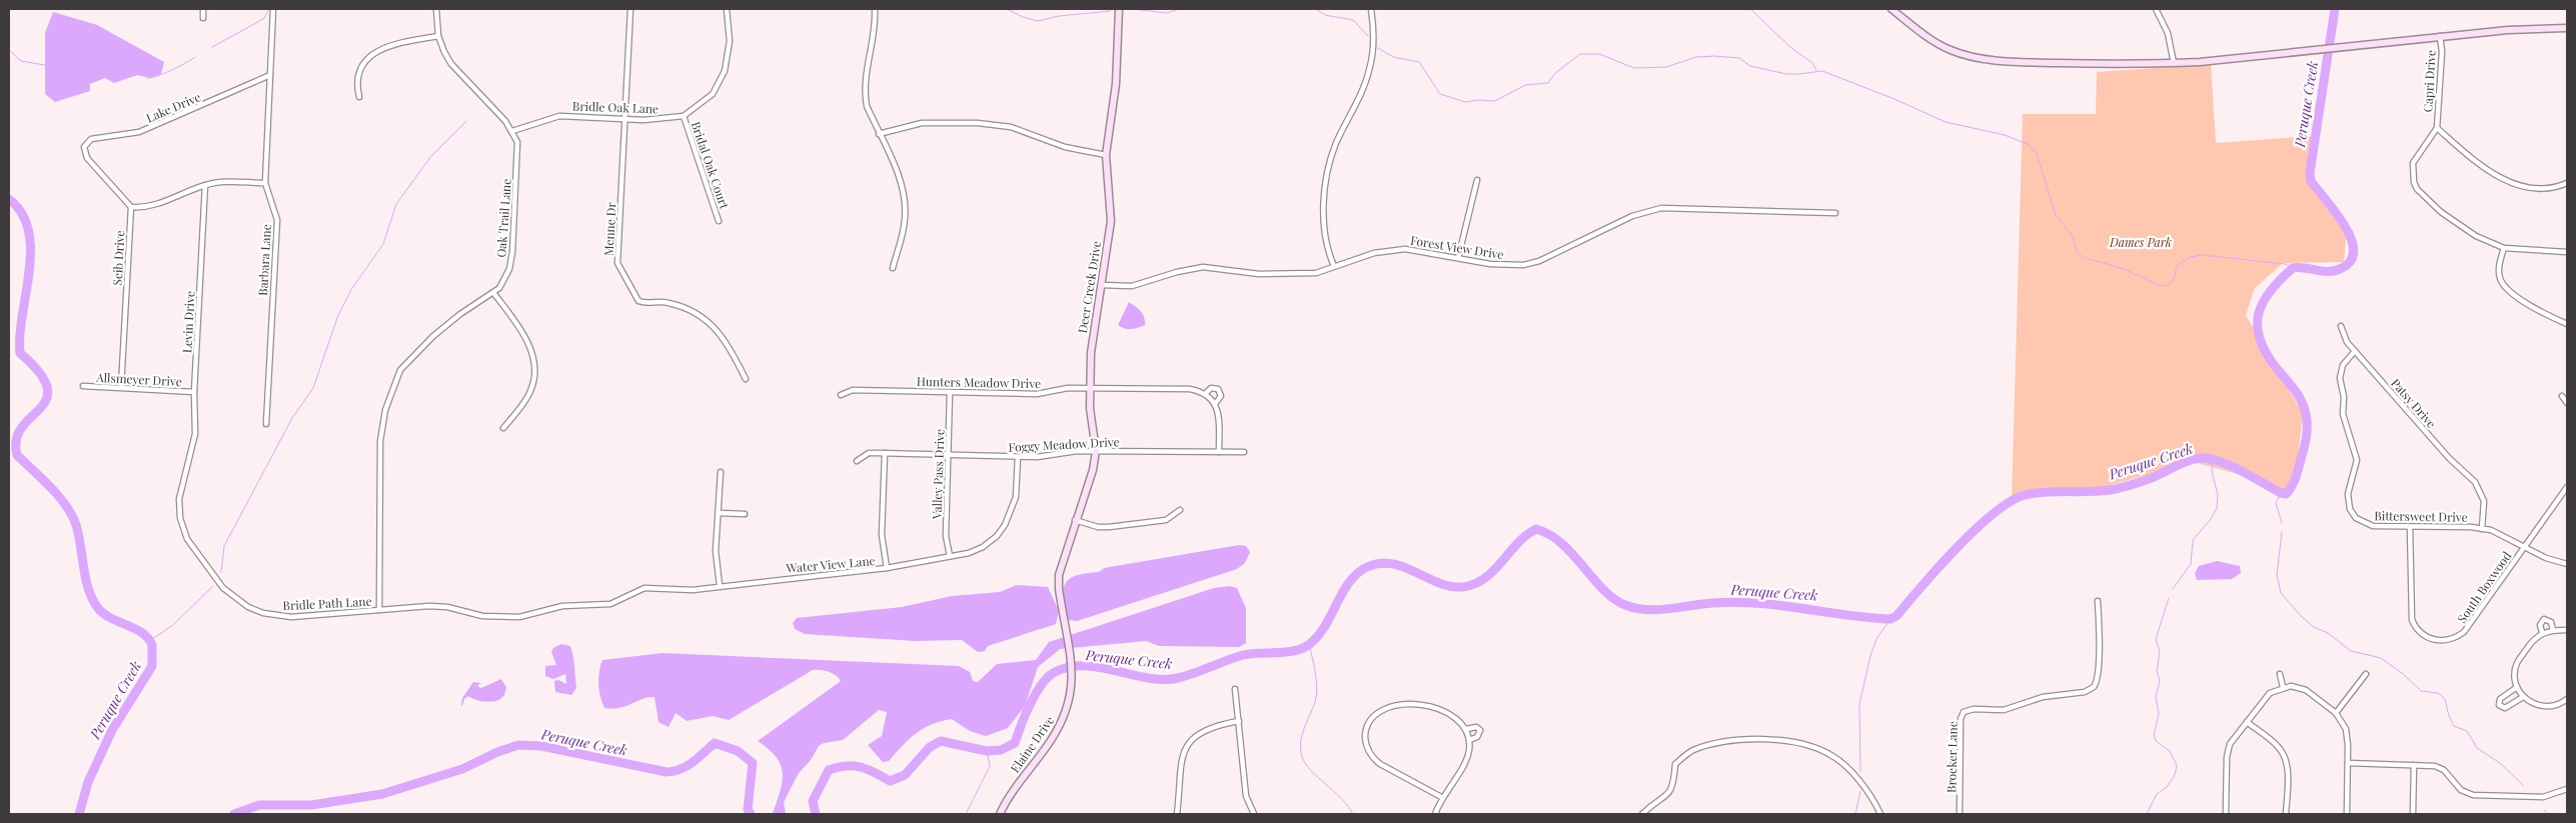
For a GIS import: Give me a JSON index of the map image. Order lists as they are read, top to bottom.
{
  "streets": {
    "street": [
      "Capri Drive",
      "Lake Drive",
      "Bridle Oak Lane",
      "Bridal Oak Court",
      "Oak Trail Lane",
      "Menne Dr",
      "Forest View Drive",
      "Seib Drive",
      "Barbara Lane",
      "Deer Creek Drive",
      "Levin Drive",
      "Allsmeyer Drive",
      "Hunters Meadow Drive",
      "Patsy Drive",
      "Foggy Meadow Drive",
      "Valley Pass Drive",
      "Bittersweet Drive",
      "Water View Lane",
      "South Boxwood",
      "Bridle Path Lane",
      "Elaine Drive",
      "Broeker Lane"
    ]
  },
  "crossings": [
    ["Lake Drive", "Seib Drive"],
    ["Lake Drive", "Barbara Lane"],
    ["Bridle Oak Lane", "Bridal Oak Court"],
    ["Bridle Oak Lane", "Oak Trail Lane"],
    ["Bridle Oak Lane", "Menne Dr"],
    ["Oak Trail Lane", "Bridle Path Lane"],
    ["Forest View Drive", "Deer Creek Drive"],
    ["Seib Drive", "Allsmeyer Drive"],
    ["Deer Creek Drive", "Hunters Meadow Drive"],
    ["Deer Creek Drive", "Foggy Meadow Drive"],
    ["Deer Creek Drive", "Elaine Drive"],
    ["Levin Drive", "Allsmeyer Drive"],
    ["Levin Drive", "Bridle Path Lane"],
    ["Hunters Meadow Drive", "Foggy Meadow Drive"],
    ["Hunters Meadow Drive", "Valley Pass Drive"],
    ["Patsy Drive", "Bittersweet Drive"],
    ["Foggy Meadow Drive", "Valley Pass Drive"],
    ["Foggy Meadow Drive", "Water View Lane"],
    ["Valley Pass Drive", "Water View Lane"],
    ["Bittersweet Drive", "South Boxwood"],
    ["Water View Lane", "Bridle Path Lane"]
  ],
  "water": ["Peruque Creek"],
  "parks": ["Dames Park"]
}
